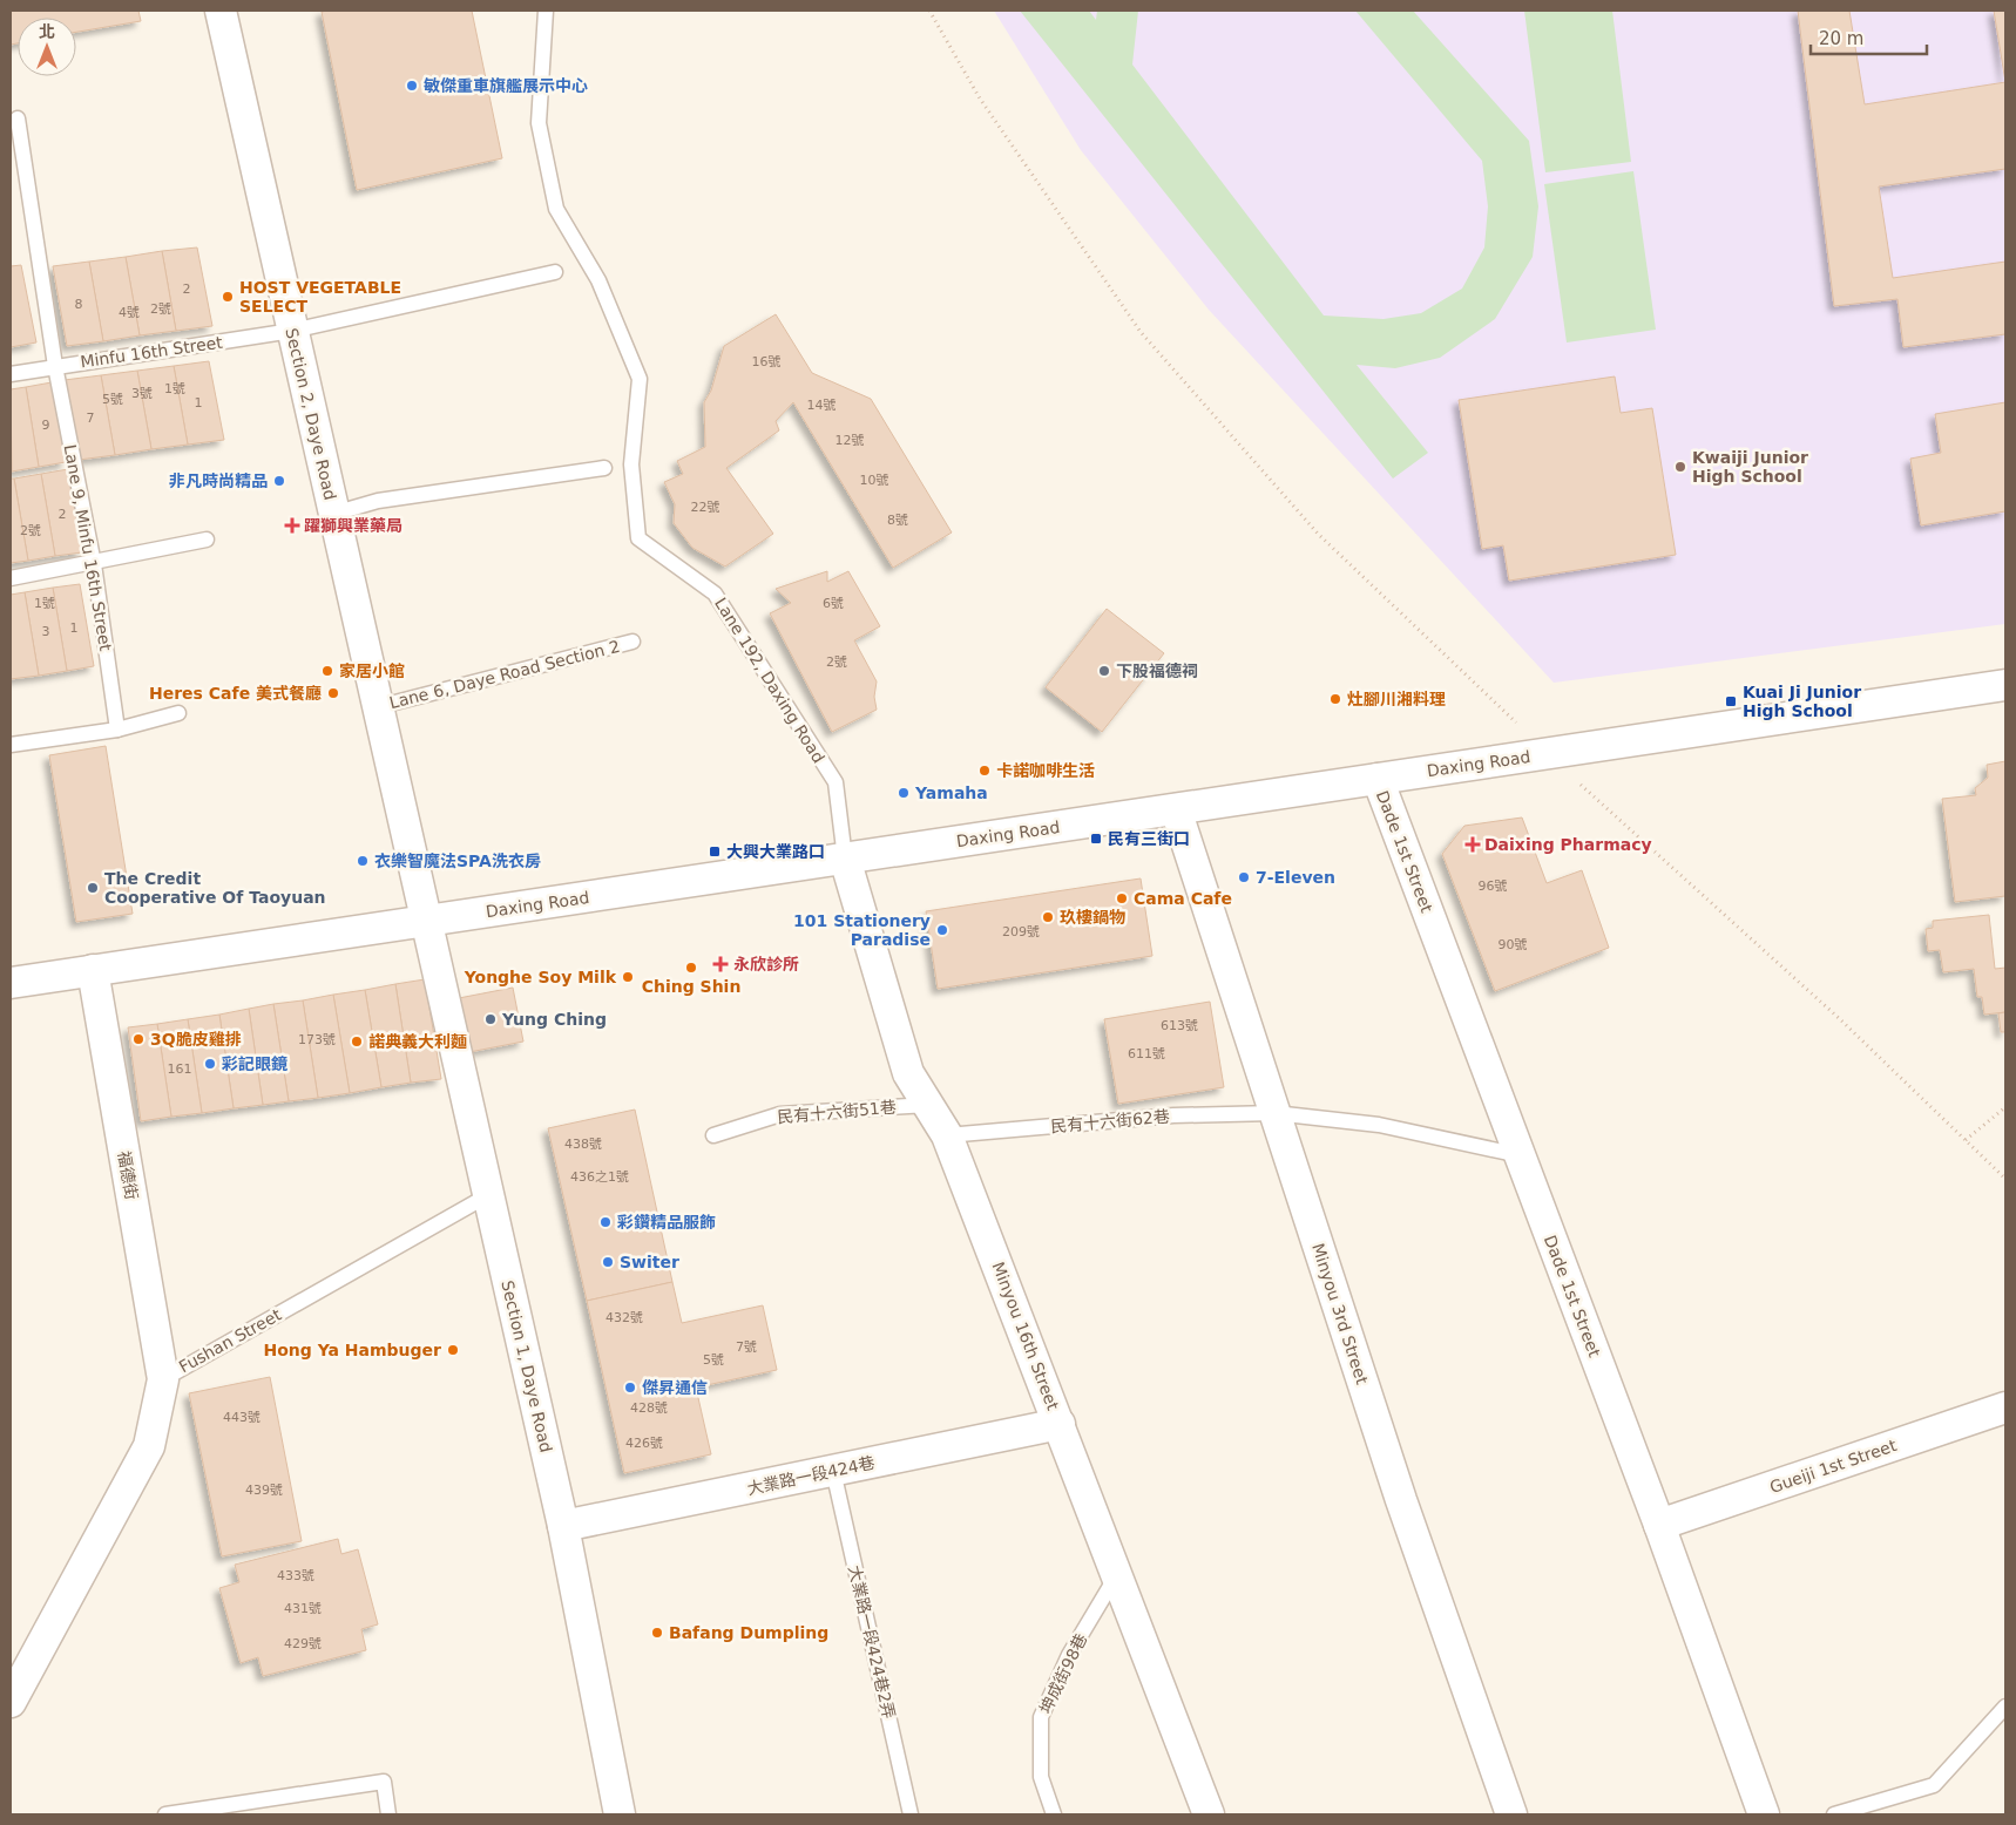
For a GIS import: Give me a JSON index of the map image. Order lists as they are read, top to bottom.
{
  "streets": {
    "street": [
      "Section 2, Daye Road",
      "Daxing Road",
      "Dade 1st Street",
      "福德街",
      "Minyou 3rd Street",
      "Minyou 16th Street",
      "Fushan Street",
      "Section 1, Daye Road",
      "Gueiji 1st Street",
      "大業路一段424巷"
    ],
    "lane": [
      "Minfu 16th Street",
      "Lane 9, Minfu 16th Street",
      "Lane 6, Daye Road Section 2",
      "Lane 192, Daxing Road",
      "民有十六街51巷",
      "民有十六街62巷",
      "大業路一段424巷2弄",
      "坤成街98巷"
    ]
  },
  "crossings": [
    ["Minfu 16th Street", "Section 2, Daye Road"],
    ["Minfu 16th Street", "Lane 9, Minfu 16th Street"],
    ["Section 2, Daye Road", "Lane 6, Daye Road Section 2"],
    ["Section 2, Daye Road", "Daxing Road"],
    ["Section 2, Daye Road", "Section 1, Daye Road"],
    ["Lane 192, Daxing Road", "Daxing Road"],
    ["Lane 192, Daxing Road", "Minyou 16th Street"],
    ["Daxing Road", "Dade 1st Street"],
    ["Daxing Road", "福德街"],
    ["Daxing Road", "Minyou 3rd Street"],
    ["Daxing Road", "Minyou 16th Street"],
    ["Daxing Road", "Section 1, Daye Road"],
    ["Dade 1st Street", "民有十六街62巷"],
    ["Dade 1st Street", "Gueiji 1st Street"],
    ["民有十六街51巷", "Minyou 16th Street"],
    ["民有十六街62巷", "Minyou 3rd Street"],
    ["民有十六街62巷", "Minyou 16th Street"],
    ["福德街", "Fushan Street"],
    ["Minyou 16th Street", "大業路一段424巷"],
    ["Minyou 16th Street", "坤成街98巷"],
    ["Fushan Street", "Section 1, Daye Road"],
    ["Section 1, Daye Road", "大業路一段424巷"],
    ["大業路一段424巷", "大業路一段424巷2弄"]
  ],
  "places": {
    "other": [
      "敏傑重車旗艦展示中心",
      "HOST VEGETABLE SELECT",
      "Kwaiji Junior High School",
      "非凡時尚精品",
      "家居小館",
      "下股福德祠",
      "Heres Cafe 美式餐廳",
      "灶腳川湘料理",
      "卡諾咖啡生活",
      "Yamaha",
      "衣樂智魔法SPA洗衣房",
      "7-Eleven",
      "The Credit Cooperative Of Taoyuan",
      "Cama Cafe",
      "玖樓鍋物",
      "101 Stationery Paradise",
      "Ching Shin",
      "Yonghe Soy Milk",
      "Yung Ching",
      "3Q脆皮雞排",
      "諾典義大利麵",
      "彩記眼鏡",
      "彩鑽精品服飾",
      "Switer",
      "Hong Ya Hambuger",
      "傑昇通信",
      "Bafang Dumpling"
    ],
    "health": ["躍獅興業藥局", "Daixing Pharmacy", "永欣診所"],
    "transit": ["Kuai Ji Junior High School", "民有三街口", "大興大業路口"]
  },
  "house_numbers": [
    "2",
    "8",
    "2號",
    "4號",
    "16號",
    "1號",
    "3號",
    "5號",
    "1",
    "14號",
    "7",
    "9",
    "12號",
    "10號",
    "22號",
    "2",
    "8號",
    "2號",
    "1號",
    "6號",
    "1",
    "3",
    "2號",
    "96號",
    "209號",
    "90號",
    "613號",
    "173號",
    "611號",
    "161",
    "438號",
    "436之1號",
    "432號",
    "7號",
    "5號",
    "428號",
    "443號",
    "426號",
    "439號",
    "433號",
    "431號",
    "429號"
  ],
  "scale_bar": "20 m",
  "north": "top"
}
